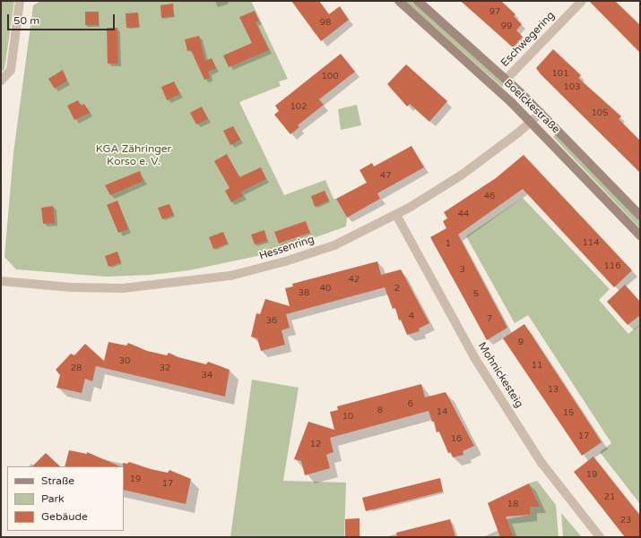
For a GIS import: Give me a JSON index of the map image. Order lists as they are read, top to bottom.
{
  "streets": {
    "main road": ["Boelckestraße"],
    "street": ["Eschwegering", "Hessenring", "Mohnickesteig"]
  },
  "crossings": [
    ["Eschwegering", "Boelckestraße"],
    ["Boelckestraße", "Hessenring"],
    ["Hessenring", "Mohnickesteig"]
  ],
  "parks": ["KGA Zähringer Korso e. V."],
  "house_numbers": [
    "97",
    "98",
    "99",
    "101",
    "100",
    "103",
    "102",
    "105",
    "47",
    "46",
    "44",
    "114",
    "1",
    "116",
    "3",
    "42",
    "40",
    "2",
    "38",
    "5",
    "4",
    "7",
    "36",
    "9",
    "30",
    "11",
    "28",
    "32",
    "34",
    "13",
    "6",
    "8",
    "14",
    "15",
    "10",
    "17",
    "16",
    "12",
    "19",
    "19",
    "17",
    "21",
    "18",
    "23"
  ],
  "legend": ["Straße", "Park", "Gebäude"],
  "scale_bar": "50 m"
}
